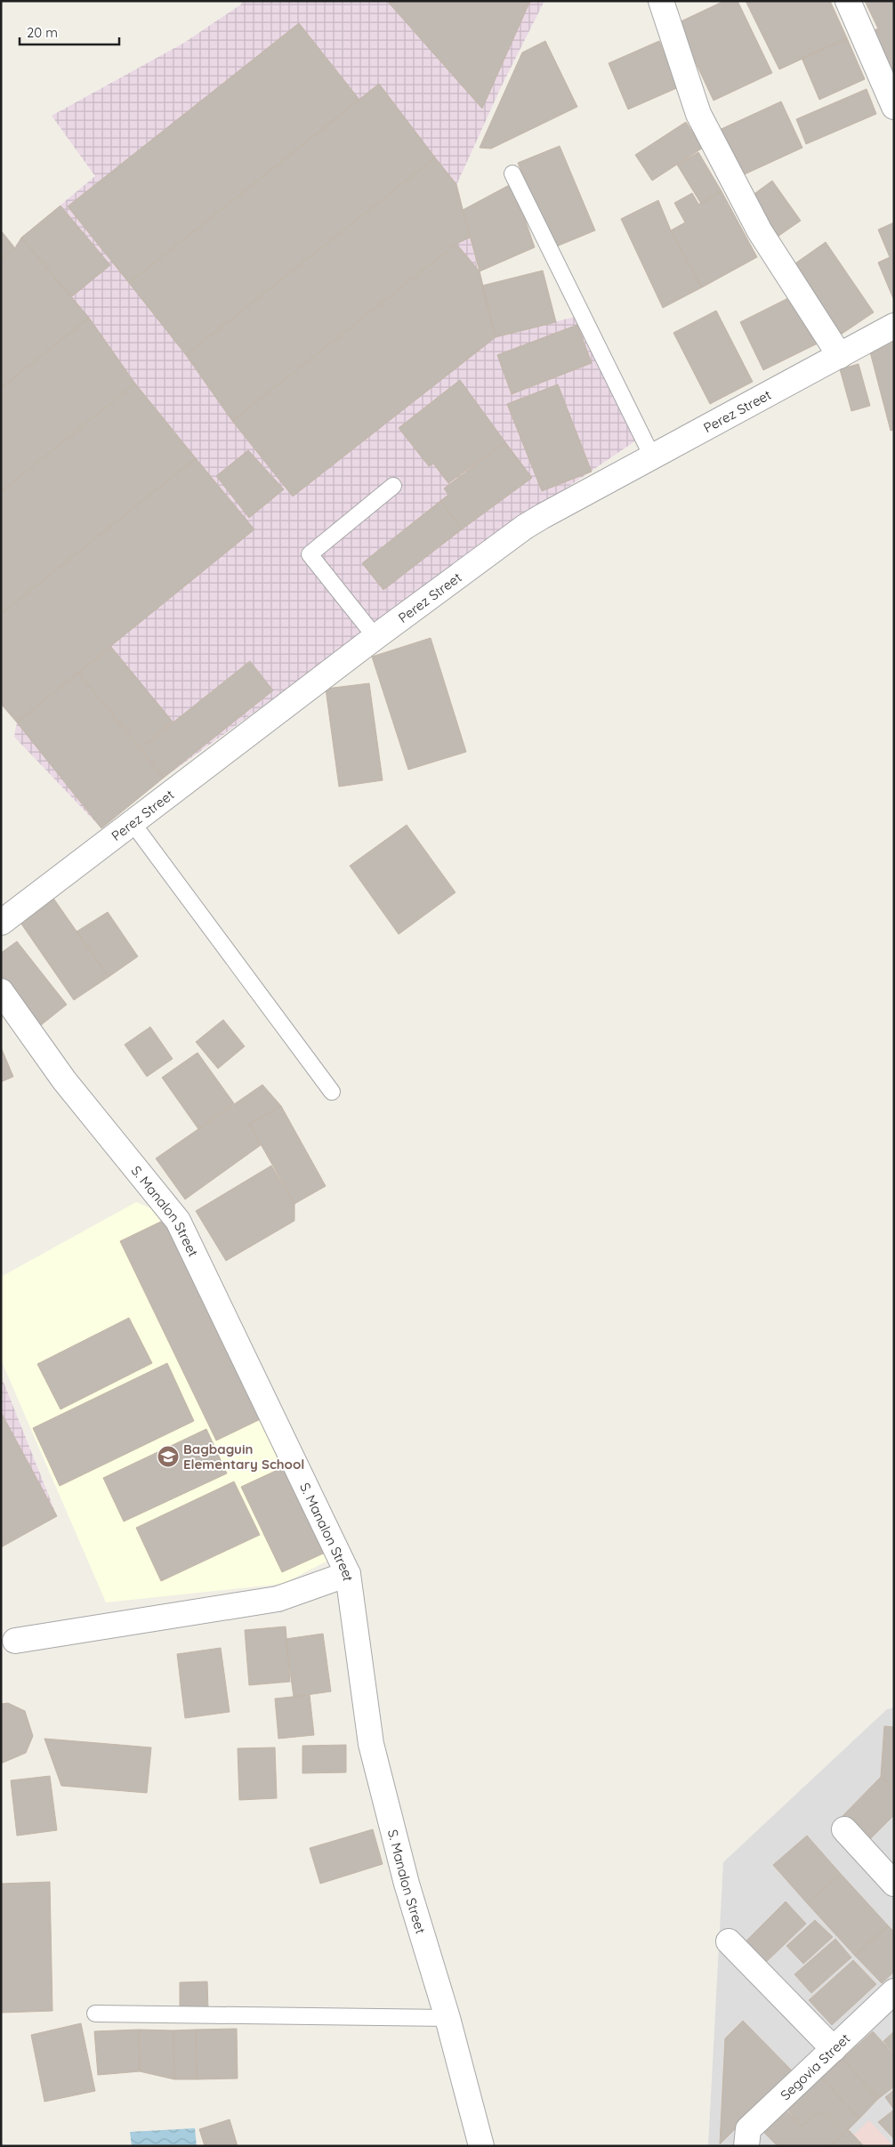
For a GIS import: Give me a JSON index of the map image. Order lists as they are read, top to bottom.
{
  "streets": {
    "street": ["Perez Street", "S. Manalon Street", "Segovia Street"]
  },
  "places": {
    "school or university": ["Bagbaguin Elementary School"]
  },
  "scale_bar": "20 m"
}
